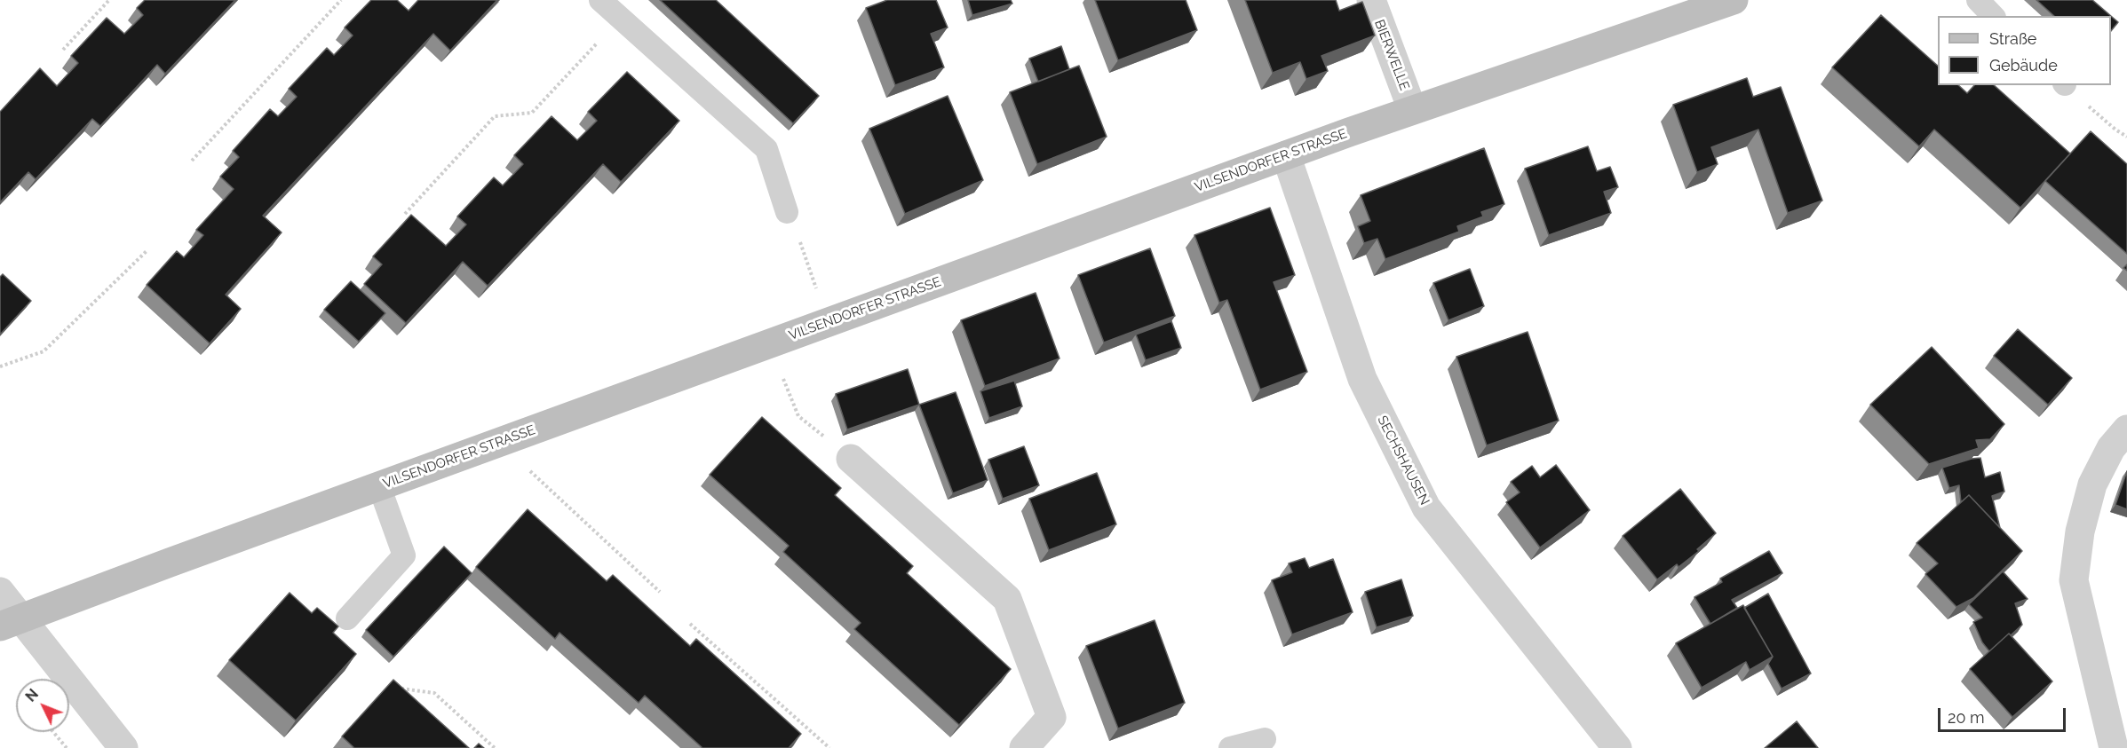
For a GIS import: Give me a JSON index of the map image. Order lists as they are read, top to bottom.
{
  "streets": {
    "main road": ["VILSENDORFER STRASSE"],
    "street": ["BIERWELLE", "SECHSHAUSEN"]
  },
  "crossings": [
    ["BIERWELLE", "VILSENDORFER STRASSE"],
    ["VILSENDORFER STRASSE", "SECHSHAUSEN"]
  ],
  "legend": ["Straße", "Gebäude"],
  "scale_bar": "20 m",
  "north": "top left"
}
